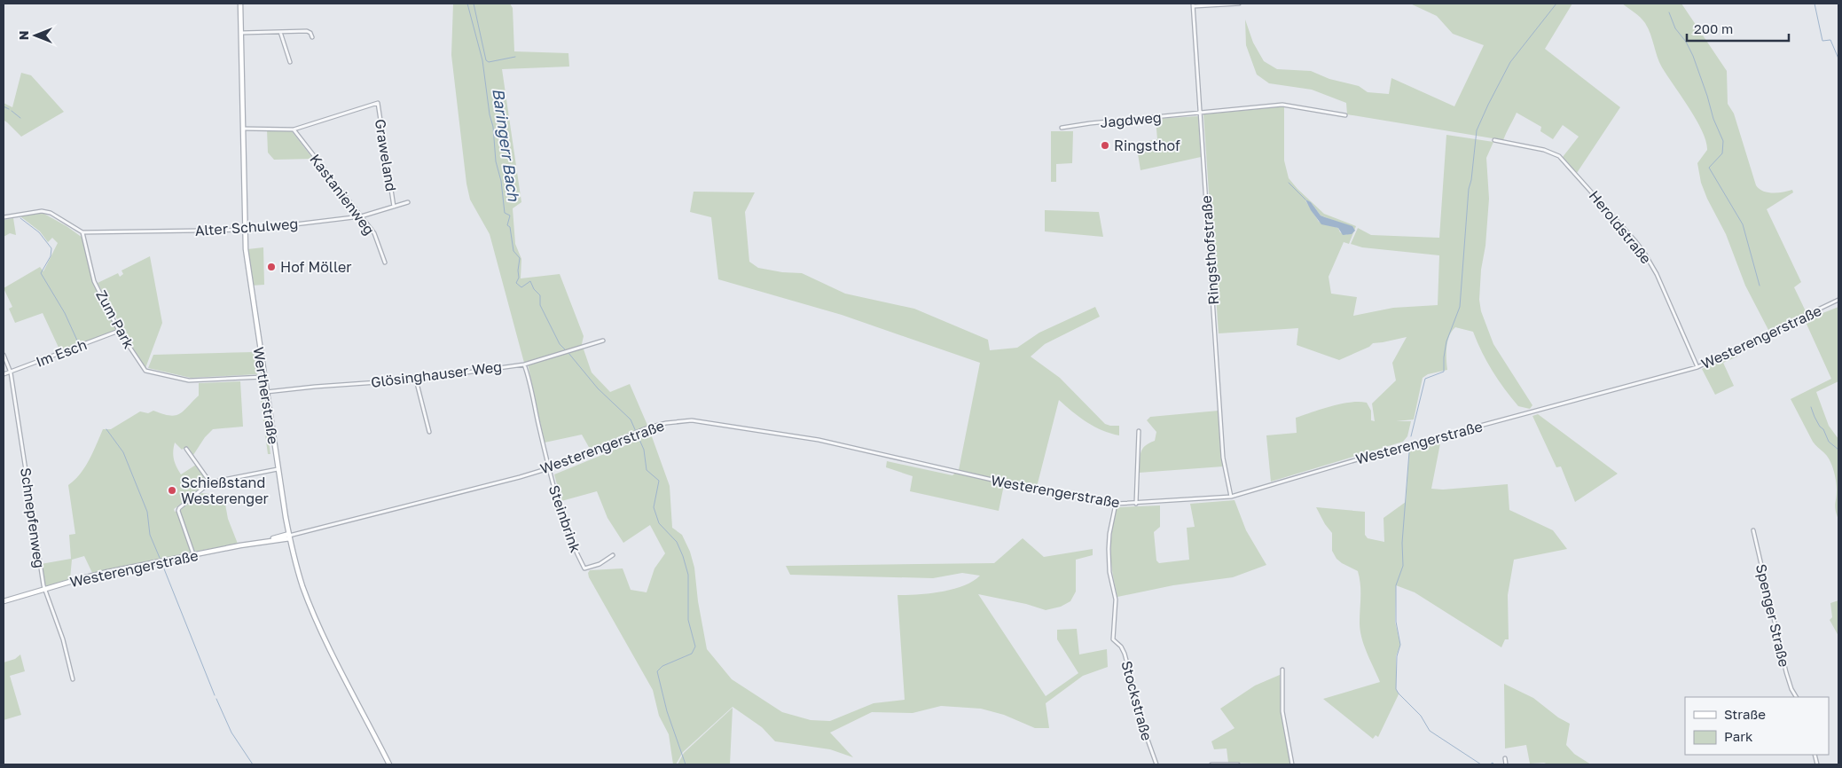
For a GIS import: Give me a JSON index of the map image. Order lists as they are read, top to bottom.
{
  "streets": {
    "main road": ["Westerengerstraße", "Wertherstraße"],
    "street": [
      "Jagdweg",
      "Graweland",
      "Kastanienweg",
      "Alter Schulweg",
      "Heroldstraße",
      "Ringsthofstraße",
      "Zum Park",
      "Im Esch",
      "Glösinghauser Weg",
      "Schnepfenweg",
      "Steinbrink",
      "Spenger Straße",
      "Stockstraße"
    ]
  },
  "crossings": [
    ["Jagdweg", "Ringsthofstraße"],
    ["Graweland", "Kastanienweg"],
    ["Graweland", "Alter Schulweg"],
    ["Kastanienweg", "Alter Schulweg"],
    ["Alter Schulweg", "Zum Park"],
    ["Alter Schulweg", "Wertherstraße"],
    ["Heroldstraße", "Westerengerstraße"],
    ["Ringsthofstraße", "Westerengerstraße"],
    ["Zum Park", "Im Esch"],
    ["Zum Park", "Wertherstraße"],
    ["Westerengerstraße", "Wertherstraße"],
    ["Westerengerstraße", "Schnepfenweg"],
    ["Westerengerstraße", "Steinbrink"],
    ["Westerengerstraße", "Stockstraße"],
    ["Im Esch", "Schnepfenweg"],
    ["Glösinghauser Weg", "Wertherstraße"],
    ["Glösinghauser Weg", "Steinbrink"]
  ],
  "water": ["Baringerr Bach"],
  "places": ["Ringsthof", "Hof Möller", "Schießstand Westerenger"],
  "legend": ["Straße", "Park"],
  "scale_bar": "200 m",
  "north": "left"
}
